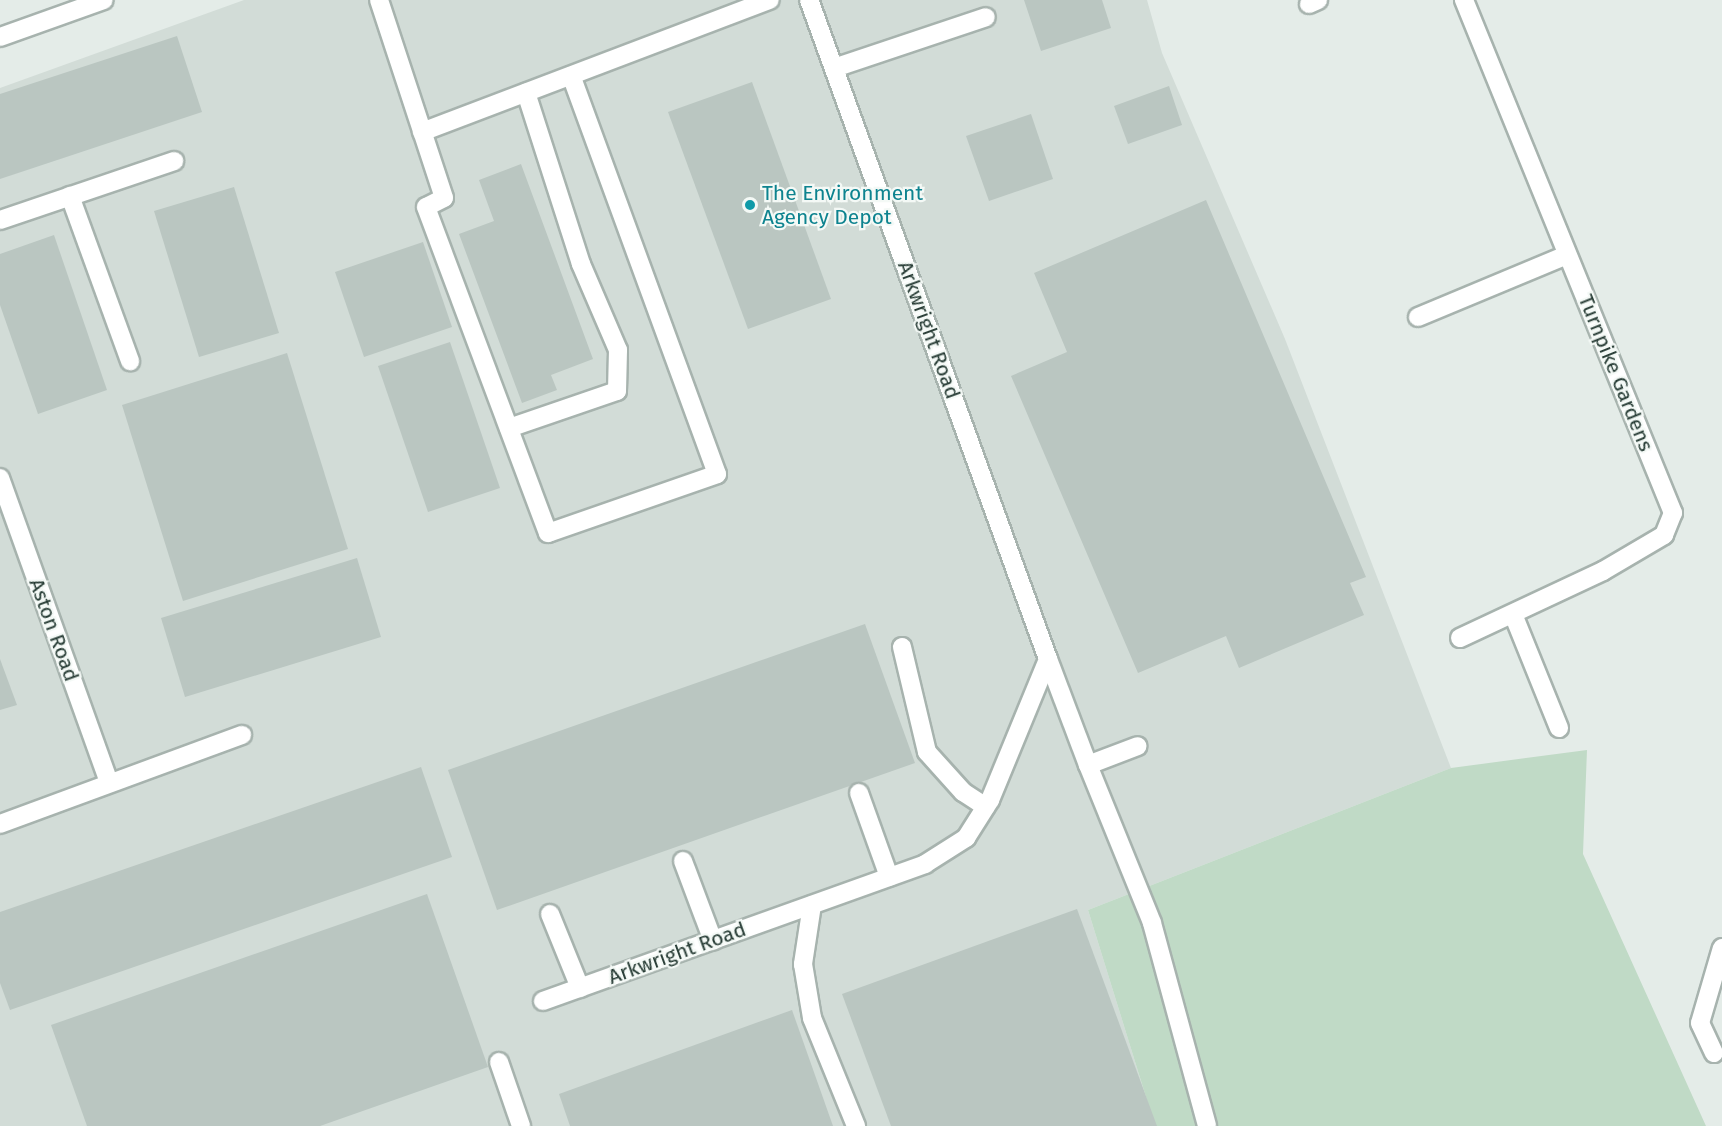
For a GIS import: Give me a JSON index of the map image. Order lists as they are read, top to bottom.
{
  "streets": {
    "street": ["Arkwright Road", "Turnpike Gardens", "Aston Road"]
  },
  "places": ["The Environment Agency Depot"]
}
